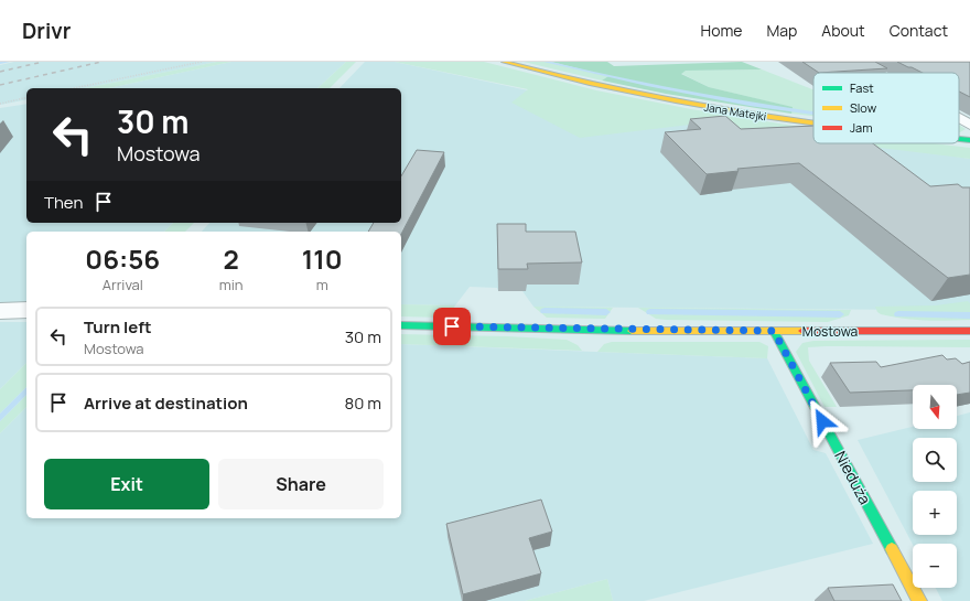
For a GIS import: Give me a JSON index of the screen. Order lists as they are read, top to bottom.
{
  "streets": {
    "street": ["Jana Matejki", "Mostowa", "Nieduża"]
  },
  "crossings": [
    ["Mostowa", "Nieduża"]
  ],
  "legend": ["Fast", "Slow", "Jam"],
  "north": "bottom",
  "page": {
    "header": "Drivr",
    "nav": [
      "Home",
      "Map",
      "About",
      "Contact"
    ],
    "turn": ["30 m", "Mostowa"],
    "then": "Then",
    "eta": [
      "06:56",
      "Arrival",
      "2",
      "min",
      "110",
      "m"
    ],
    "list": [
      {
        "name": "Turn left",
        "note": "Mostowa",
        "value": "30 m"
      },
      {
        "name": "Arrive at destination",
        "value": "80 m"
      }
    ],
    "map_buttons": ["+", "−"],
    "buttons": ["Exit", "Share"]
  }
}
